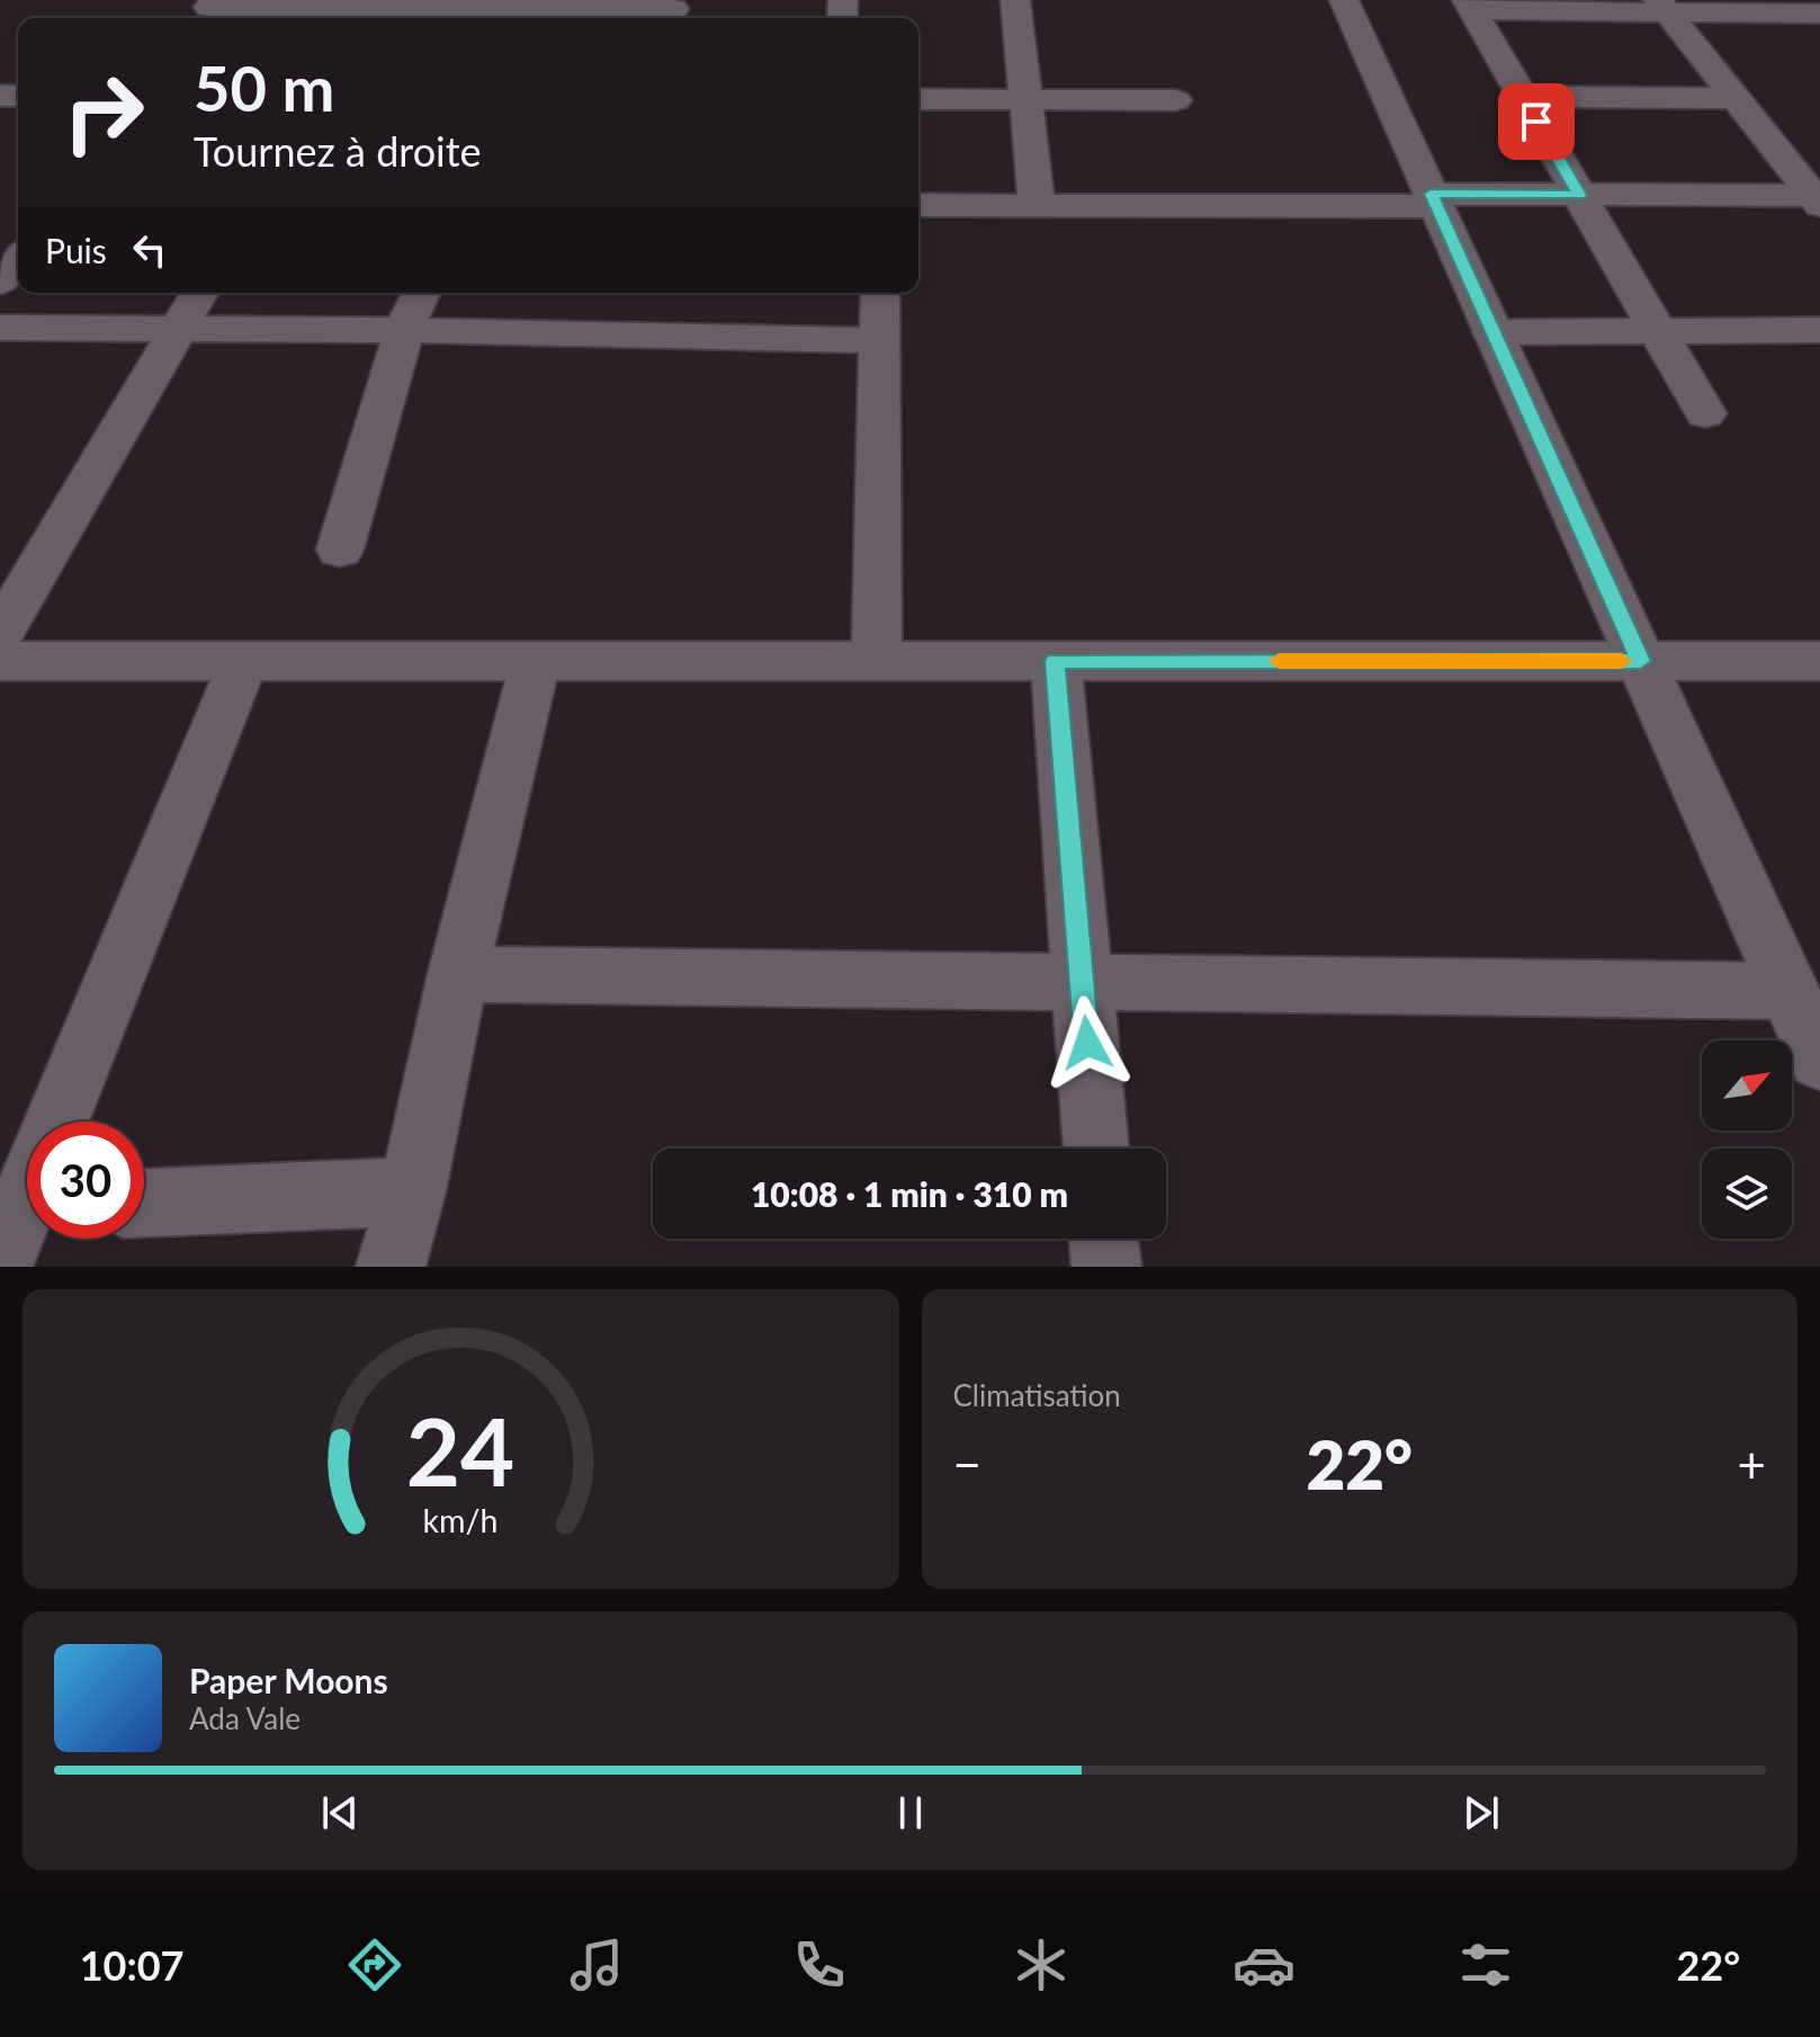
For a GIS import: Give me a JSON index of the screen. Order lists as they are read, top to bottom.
{
  "north": "top right",
  "page": {
    "turn": ["50 m", "Tournez à droite"],
    "then": "Puis",
    "limit": "30",
    "trip": "10:08 · 1 min · 310 m",
    "tile": "Climatisation",
    "heat": ["−", "22°", "+"],
    "song": ["Paper Moons", "Ada Vale"],
    "tabs": ["10:07", "22°"],
    "gauge": ["24", "km/h"]
  }
}
